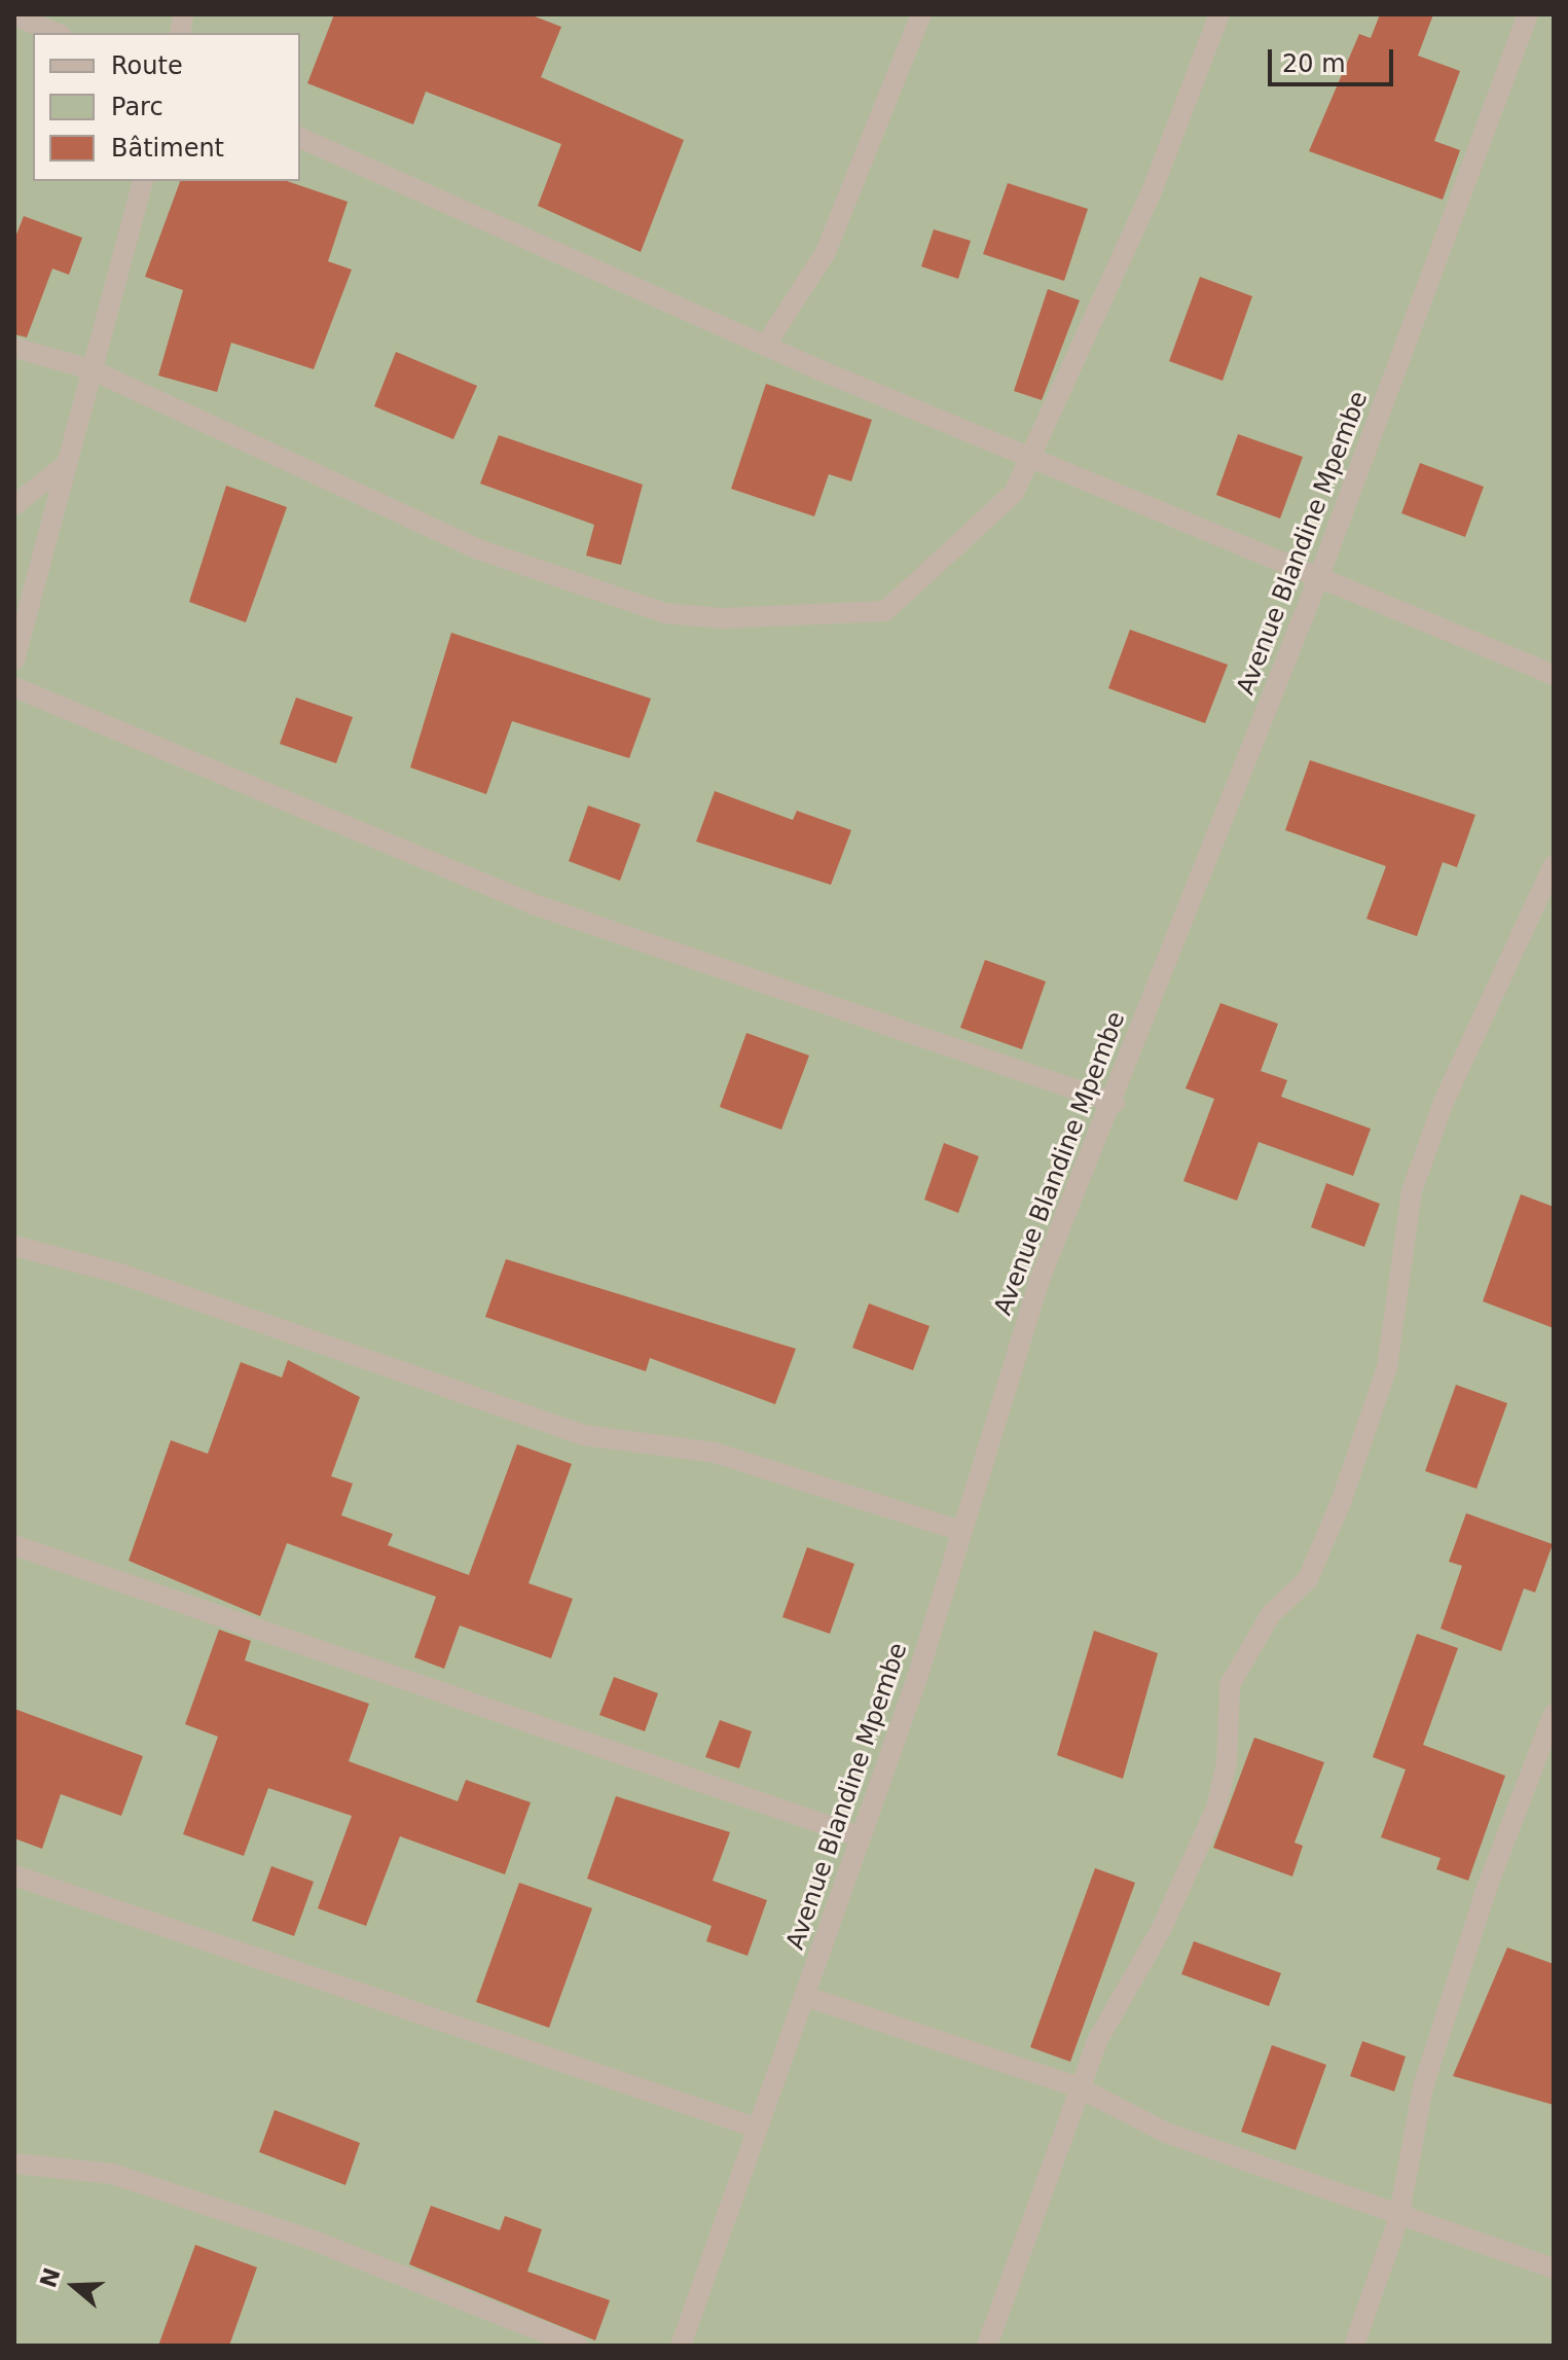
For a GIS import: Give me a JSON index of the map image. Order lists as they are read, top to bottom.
{
  "streets": {
    "street": ["Avenue Blandine Mpembe"]
  },
  "legend": ["Route", "Parc", "Bâtiment"],
  "scale_bar": "20 m",
  "north": "left"
}
